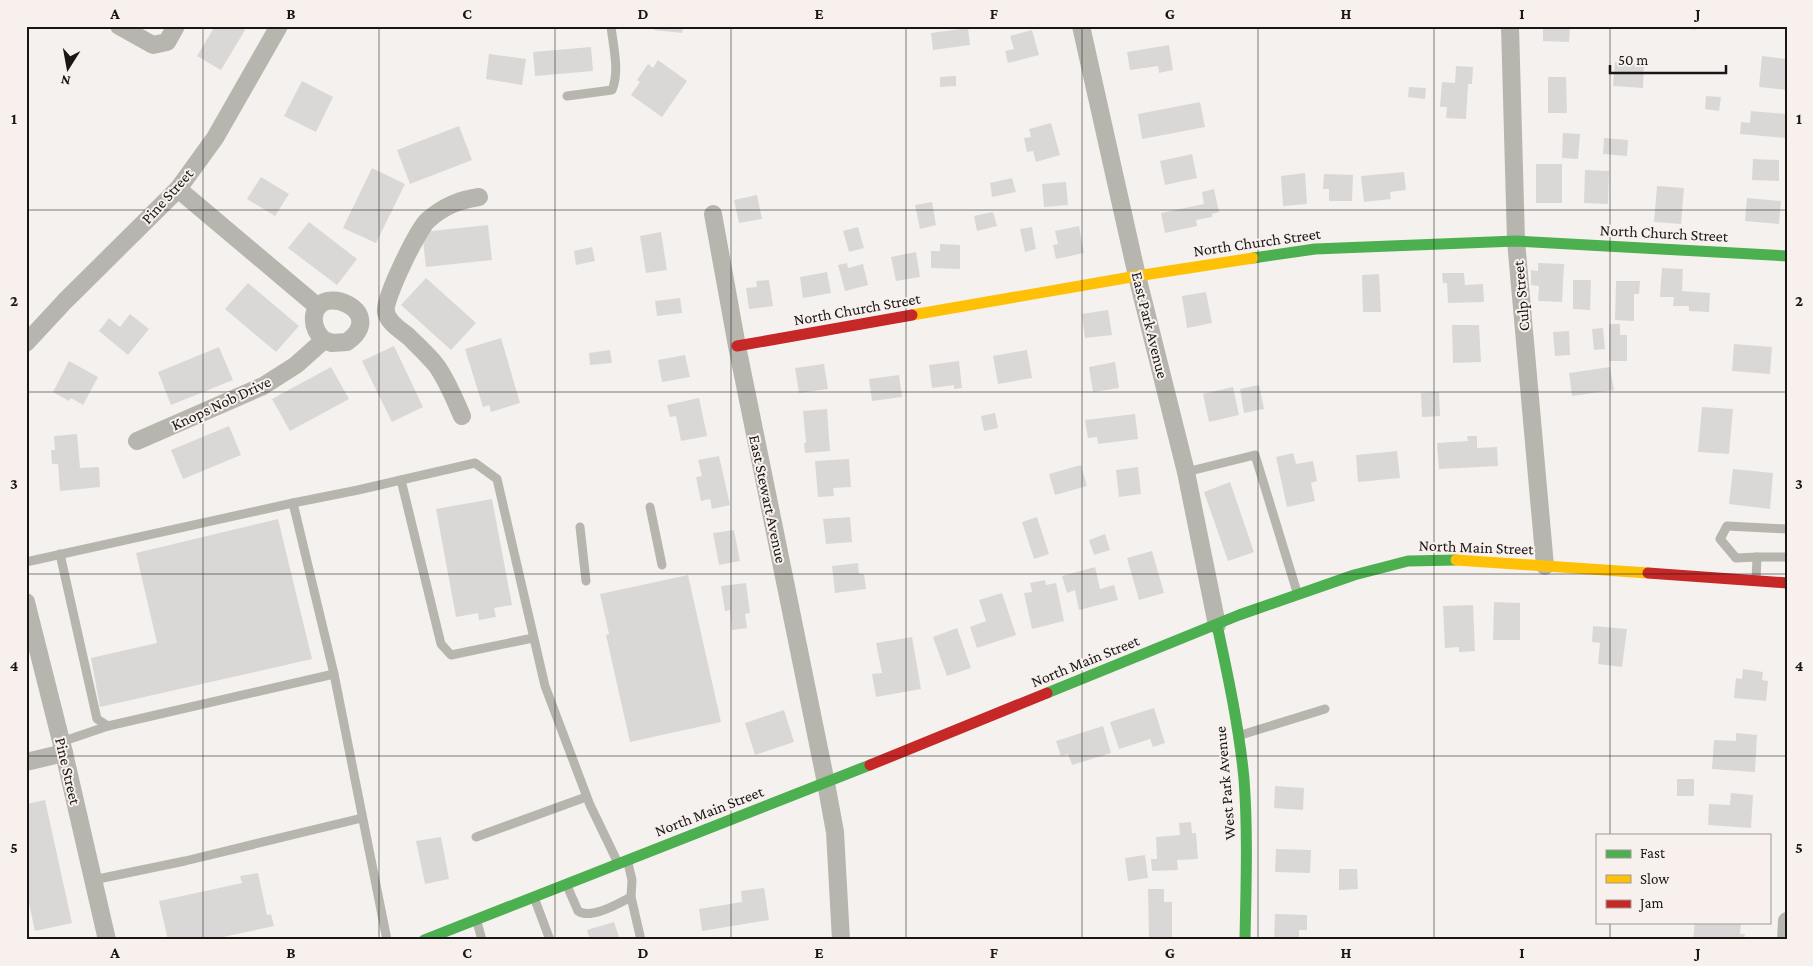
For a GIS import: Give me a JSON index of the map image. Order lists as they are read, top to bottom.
{
  "streets": {
    "main road": ["North Church Street", "North Main Street", "West Park Avenue"],
    "street": [
      "Pine Street",
      "Culp Street",
      "East Park Avenue",
      "Knops Nob Drive",
      "East Stewart Avenue"
    ]
  },
  "crossings": [
    ["North Church Street", "Culp Street"],
    ["North Church Street", "East Park Avenue"],
    ["North Church Street", "East Stewart Avenue"],
    ["Culp Street", "North Main Street"],
    ["East Park Avenue", "North Main Street"],
    ["East Park Avenue", "West Park Avenue"],
    ["East Stewart Avenue", "North Main Street"],
    ["North Main Street", "West Park Avenue"]
  ],
  "legend": ["Fast", "Slow", "Jam"],
  "scale_bar": "50 m",
  "north": "bottom",
  "grid": {
    "columns": [
      "A",
      "B",
      "C",
      "D",
      "E",
      "F",
      "G",
      "H",
      "I",
      "J"
    ],
    "rows": [
      "1",
      "2",
      "3",
      "4",
      "5"
    ]
  }
}
